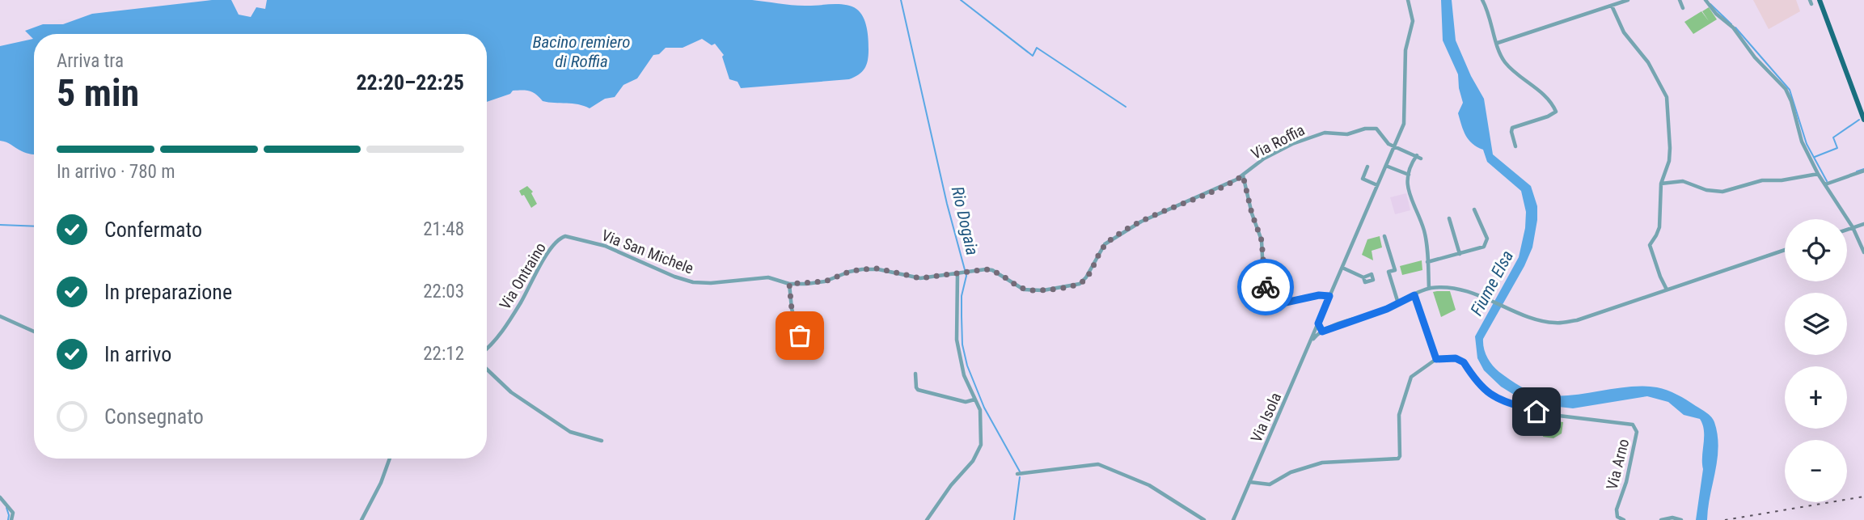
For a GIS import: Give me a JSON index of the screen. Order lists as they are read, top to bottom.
{
  "streets": {
    "street": [
      "Via Roffia",
      "Via San Michele",
      "Via Ontraino",
      "Via Isola",
      "Via Arno"
    ]
  },
  "crossings": [
    ["Via Roffia", "Via San Michele"],
    ["Via Roffia", "Via Isola"],
    ["Via San Michele", "Via Ontraino"]
  ],
  "water": ["Bacino remiero di Roffia", "Rio Dogaia", "Fiume Elsa"],
  "page": {
    "heading": ["5 min", "Arriva tra", "22:20–22:25"],
    "bar": "In arrivo · 780 m",
    "list": [
      ["Confermato", "21:48"],
      ["In preparazione", "22:03"],
      ["In arrivo", "22:12"],
      "Consegnato"
    ],
    "map_buttons": ["+", "−"]
  }
}
